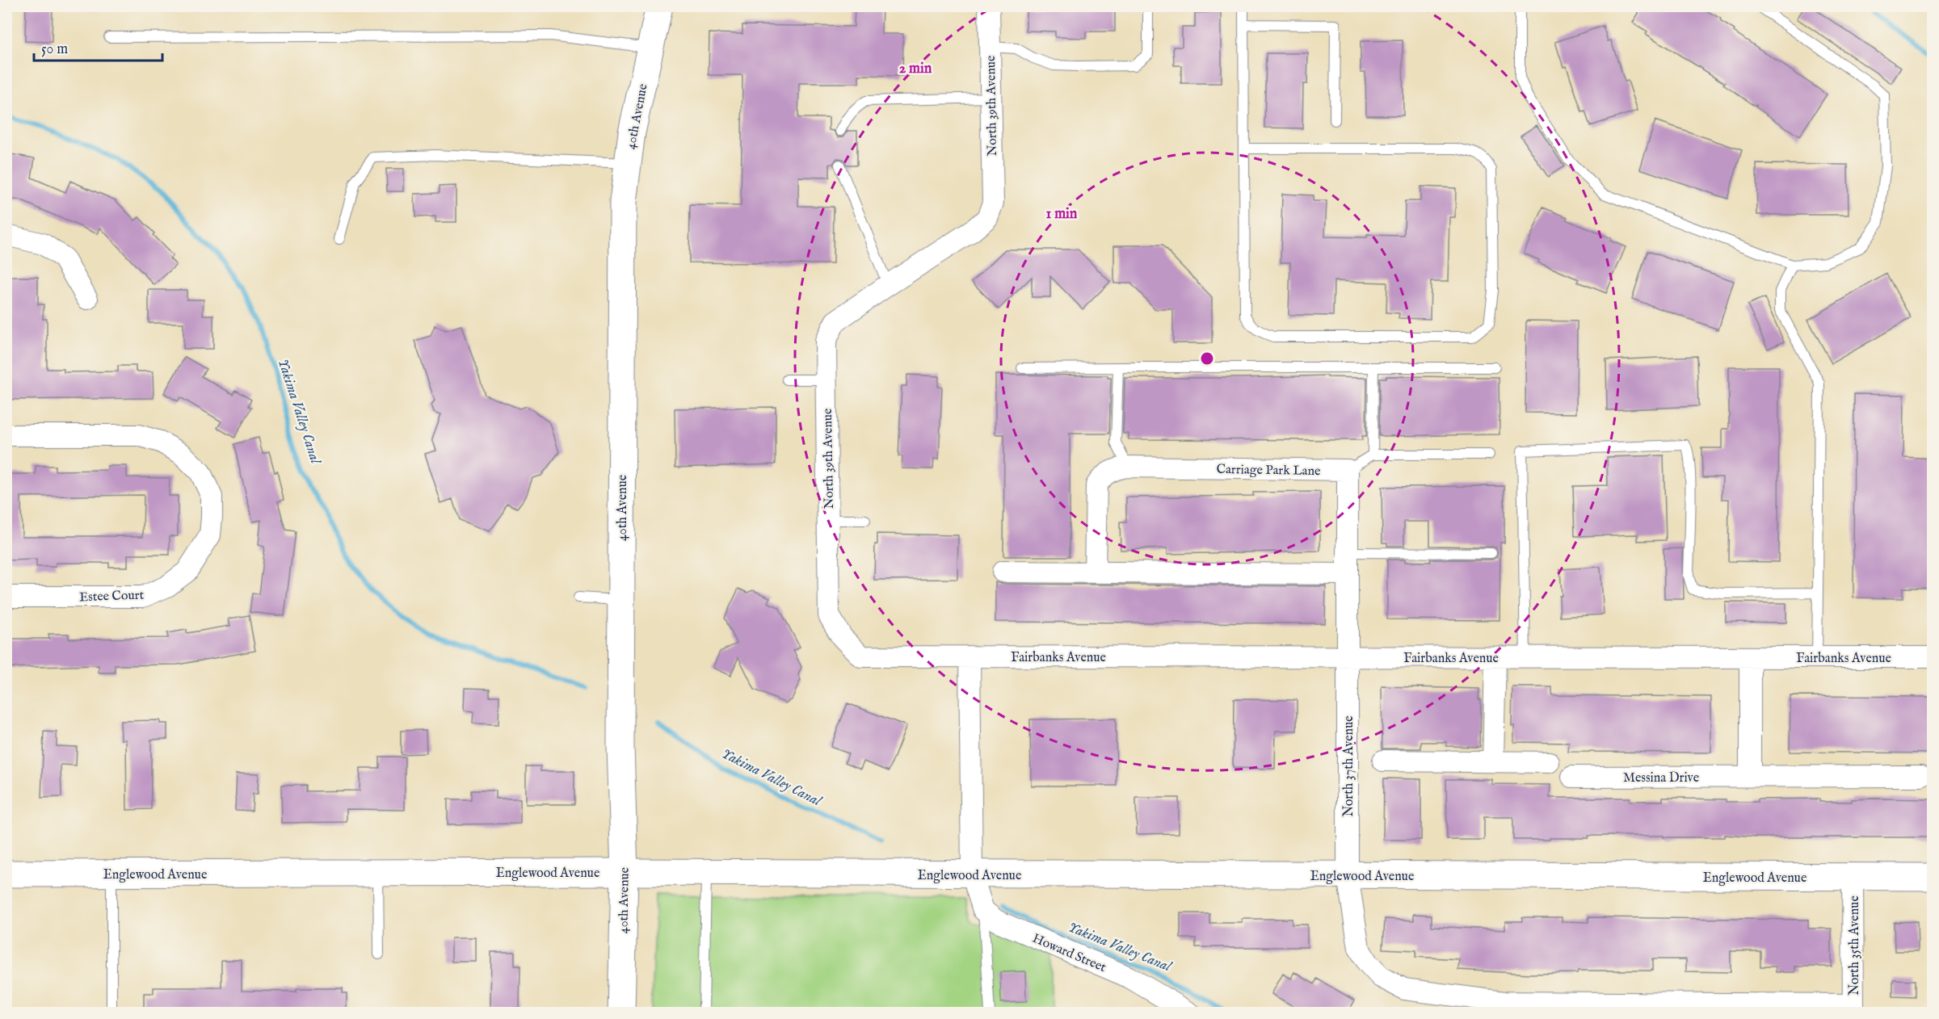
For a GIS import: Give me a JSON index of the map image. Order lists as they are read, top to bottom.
{
  "streets": {
    "street": [
      "North 39th Avenue",
      "40th Avenue",
      "Carriage Park Lane",
      "Estee Court",
      "Fairbanks Avenue",
      "North 37th Avenue",
      "Messina Drive",
      "Englewood Avenue",
      "North 35th Avenue",
      "Howard Street"
    ]
  },
  "crossings": [
    ["North 39th Avenue", "Fairbanks Avenue"],
    ["40th Avenue", "Englewood Avenue"],
    ["Fairbanks Avenue", "North 37th Avenue"],
    ["North 37th Avenue", "Englewood Avenue"],
    ["North 37th Avenue", "North 35th Avenue"],
    ["Englewood Avenue", "North 35th Avenue"]
  ],
  "water": ["Yakima Valley Canal"],
  "scale_bar": "50 m",
  "rings": ["2 min", "1 min"]
}
